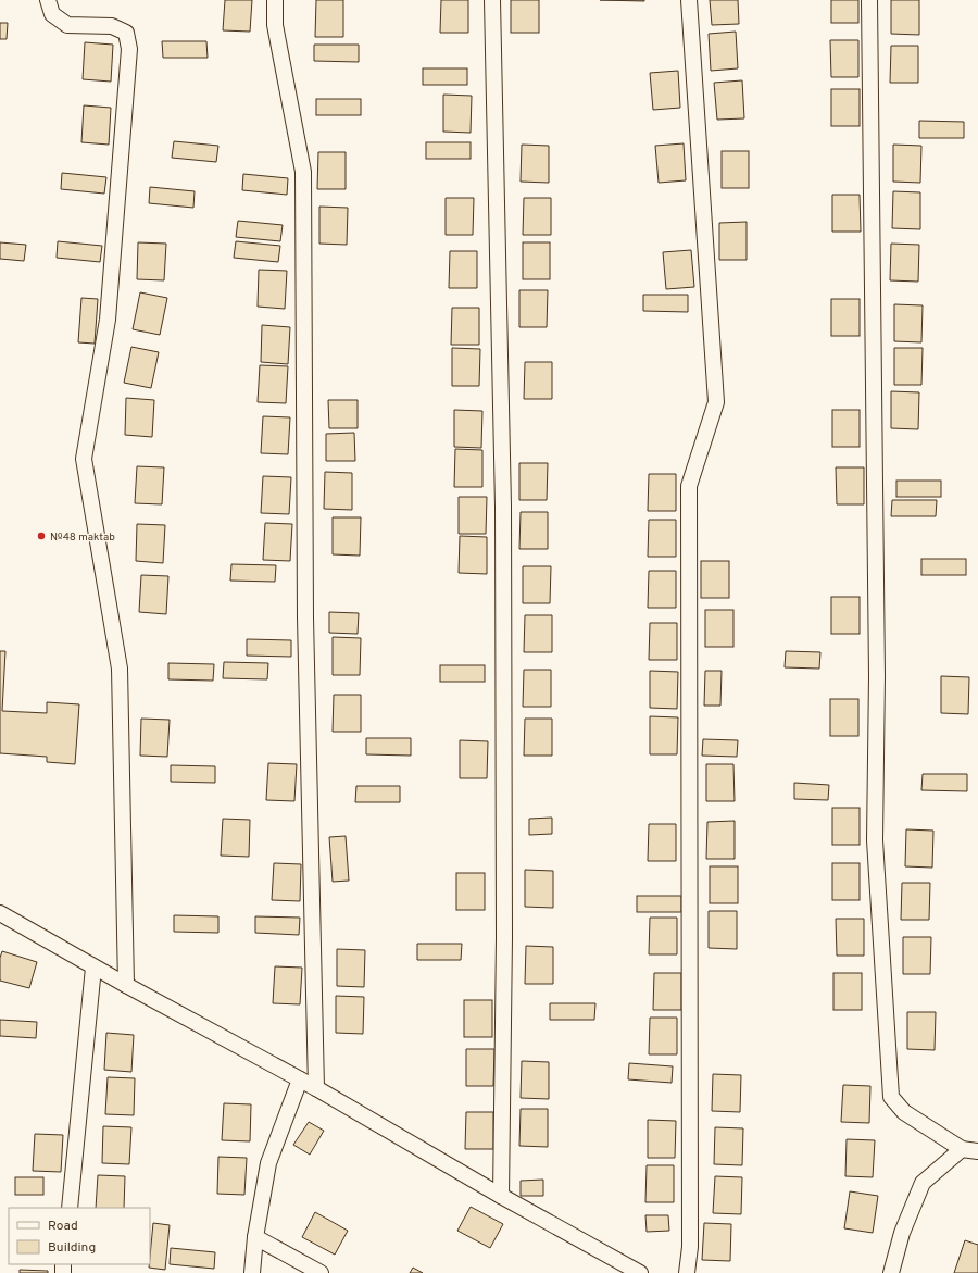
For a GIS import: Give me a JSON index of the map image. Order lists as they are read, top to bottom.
{
  "places": ["№48 maktab"],
  "legend": ["Road", "Building"]
}
